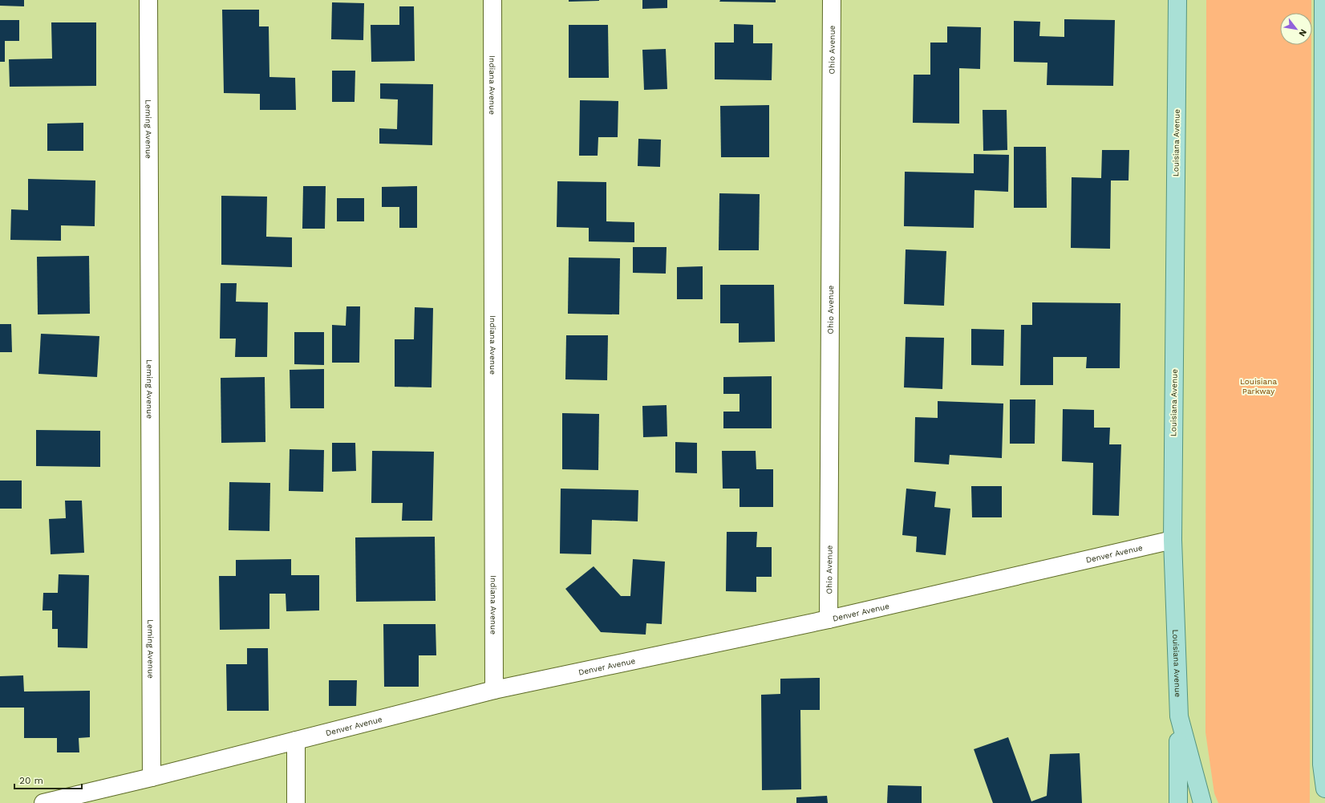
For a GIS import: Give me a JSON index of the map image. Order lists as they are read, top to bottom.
{
  "streets": {
    "main road": ["Louisiana Avenue"],
    "street": [
      "Ohio Avenue",
      "Indiana Avenue",
      "Leming Avenue",
      "Denver Avenue"
    ]
  },
  "crossings": [
    ["Ohio Avenue", "Denver Avenue"],
    ["Indiana Avenue", "Denver Avenue"],
    ["Leming Avenue", "Denver Avenue"],
    ["Louisiana Avenue", "Denver Avenue"]
  ],
  "parks": ["Louisiana Parkway"],
  "scale_bar": "20 m",
  "north": "bottom right"
}
